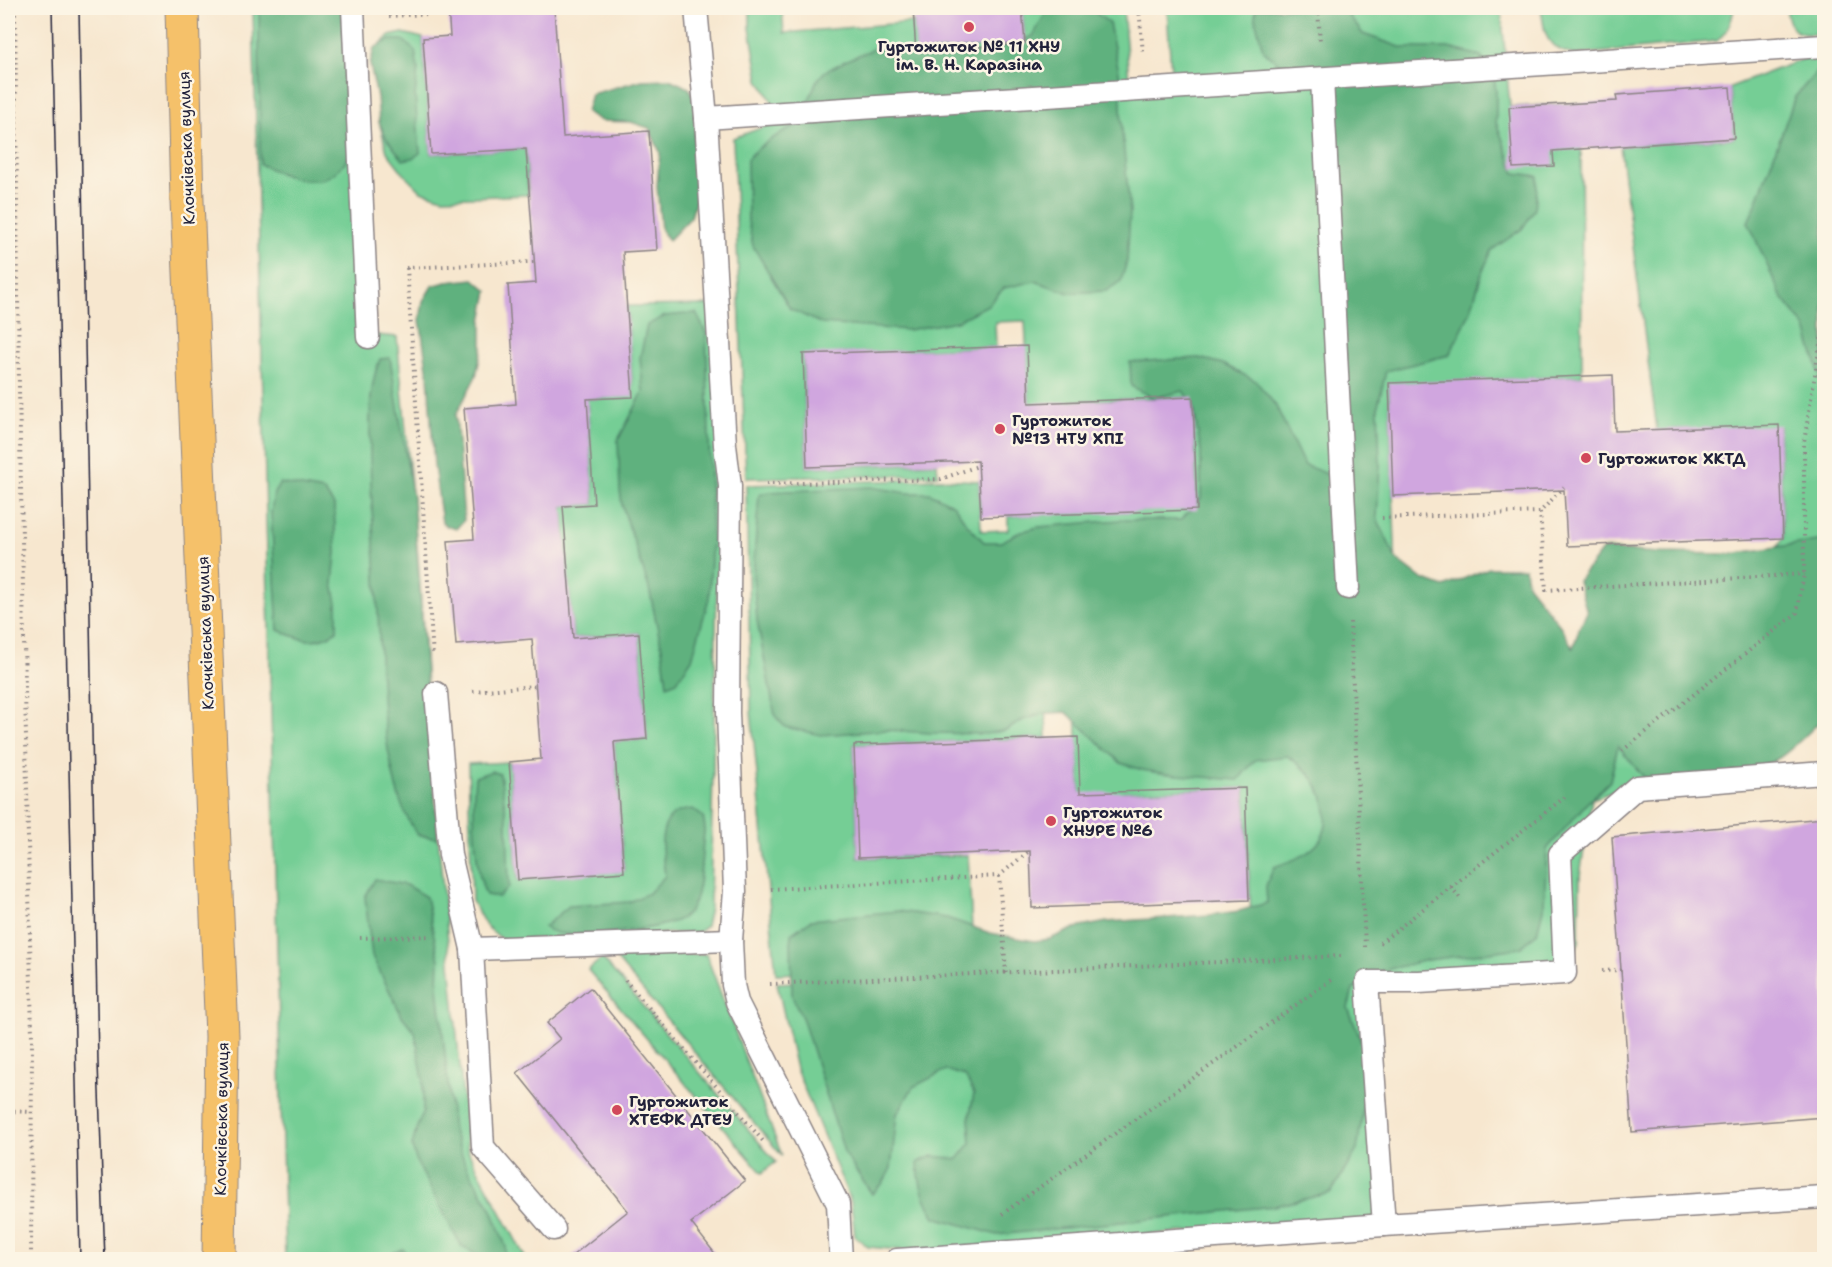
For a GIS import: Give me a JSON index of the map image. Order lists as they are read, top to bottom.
{
  "streets": {
    "main road": ["Клочківська вулиця"]
  },
  "places": [
    "Гуртожиток № 11 ХНУ ім. В. Н. Каразіна",
    "Гуртожиток №13 НТУ ХПІ",
    "Гуртожиток ХКТД",
    "Гуртожиток ХНУРЕ №6",
    "Гуртожиток ХТЕФК ДТЕУ"
  ]
}
